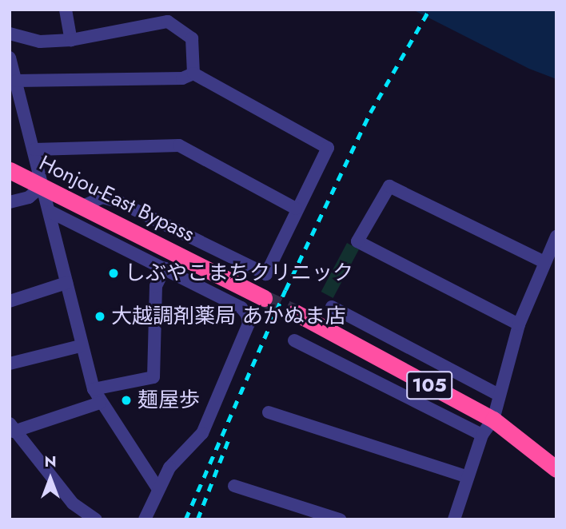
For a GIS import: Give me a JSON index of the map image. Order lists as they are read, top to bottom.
{
  "streets": {
    "highway": ["Honjou-East Bypass", "105"]
  },
  "places": ["しぶやこまちクリニック", "大越調剤薬局 あかぬま店", "麺屋歩"],
  "north": "top"
}
